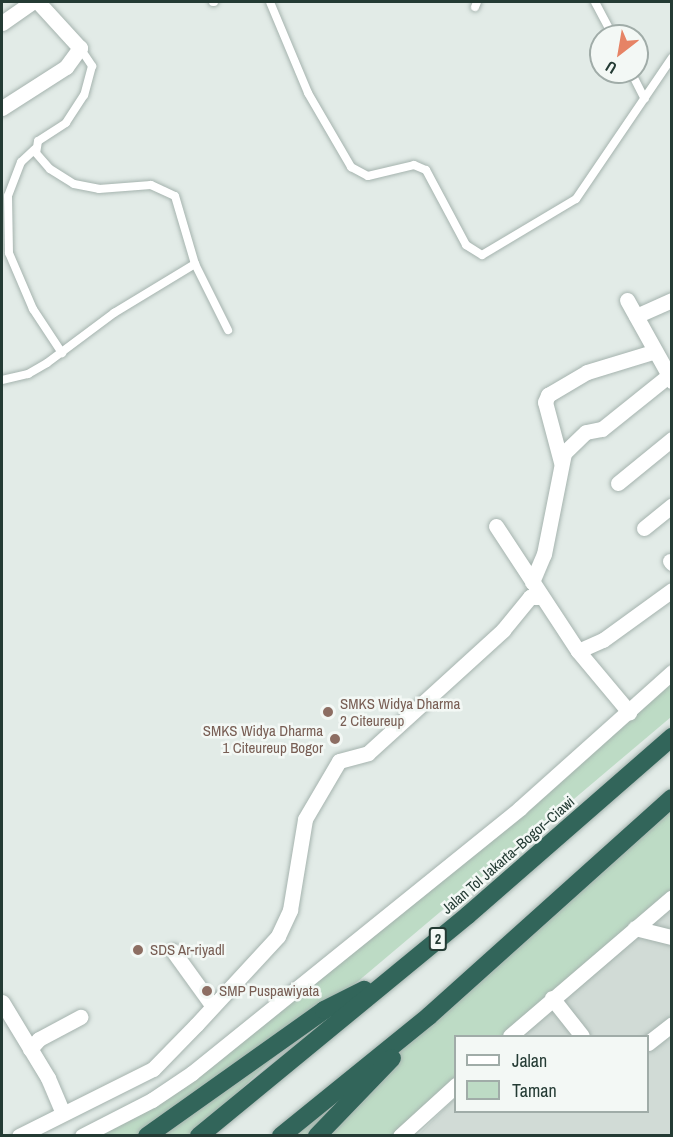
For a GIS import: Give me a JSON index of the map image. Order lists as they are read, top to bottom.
{
  "streets": {
    "highway": ["Jalan Tol Jakarta–Bogor–Ciawi", "2"]
  },
  "places": [
    "SMKS Widya Dharma 2 Citeureup",
    "SMKS Widya Dharma 1 Citeureup Bogor",
    "SDS Ar-riyadl",
    "SMP Puspawiyata"
  ],
  "legend": ["Jalan", "Taman"],
  "north": "bottom left"
}
